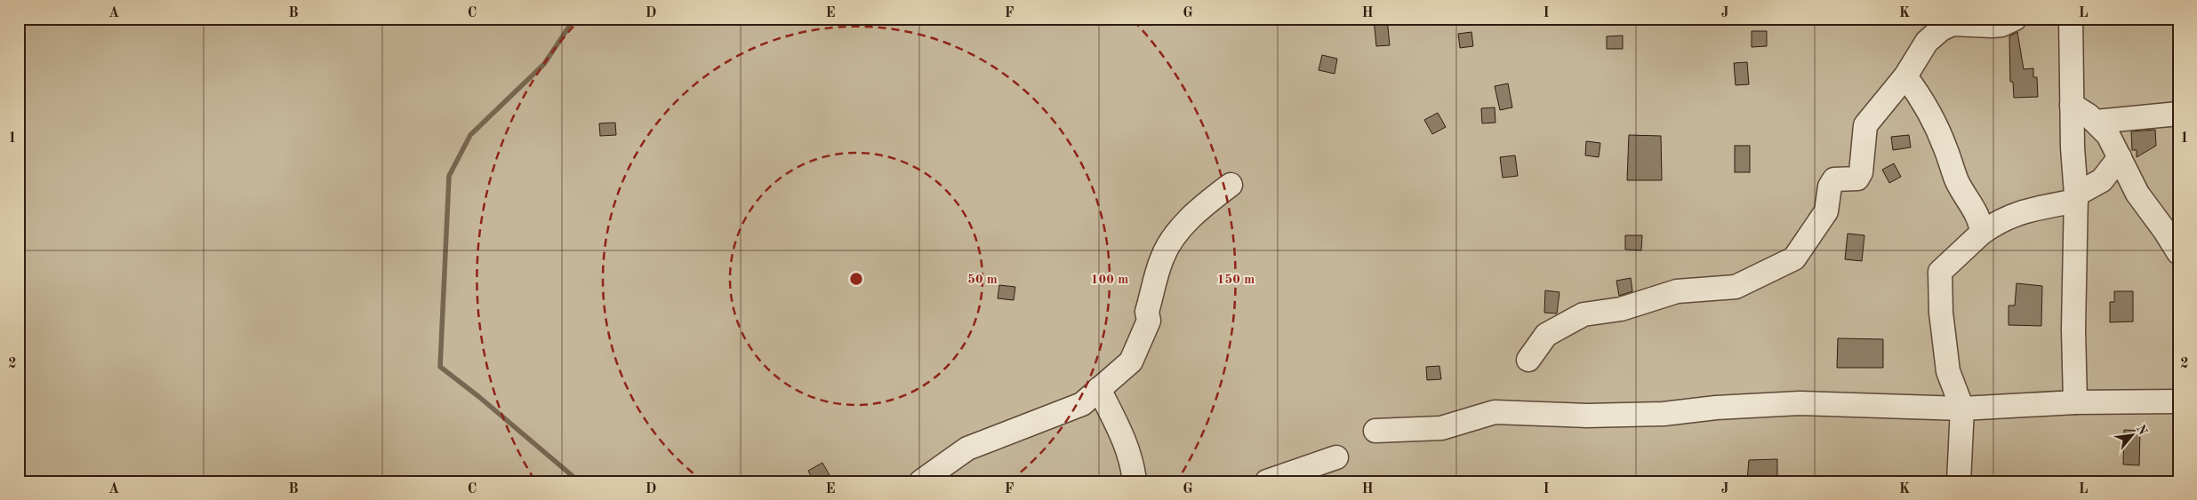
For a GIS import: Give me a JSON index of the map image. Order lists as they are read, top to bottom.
{
  "north": "top right",
  "grid": {
    "columns": [
      "A",
      "B",
      "C",
      "D",
      "E",
      "F",
      "G",
      "H",
      "I",
      "J",
      "K",
      "L"
    ],
    "rows": ["1", "2"]
  },
  "rings": ["50 m", "100 m", "150 m"]
}
